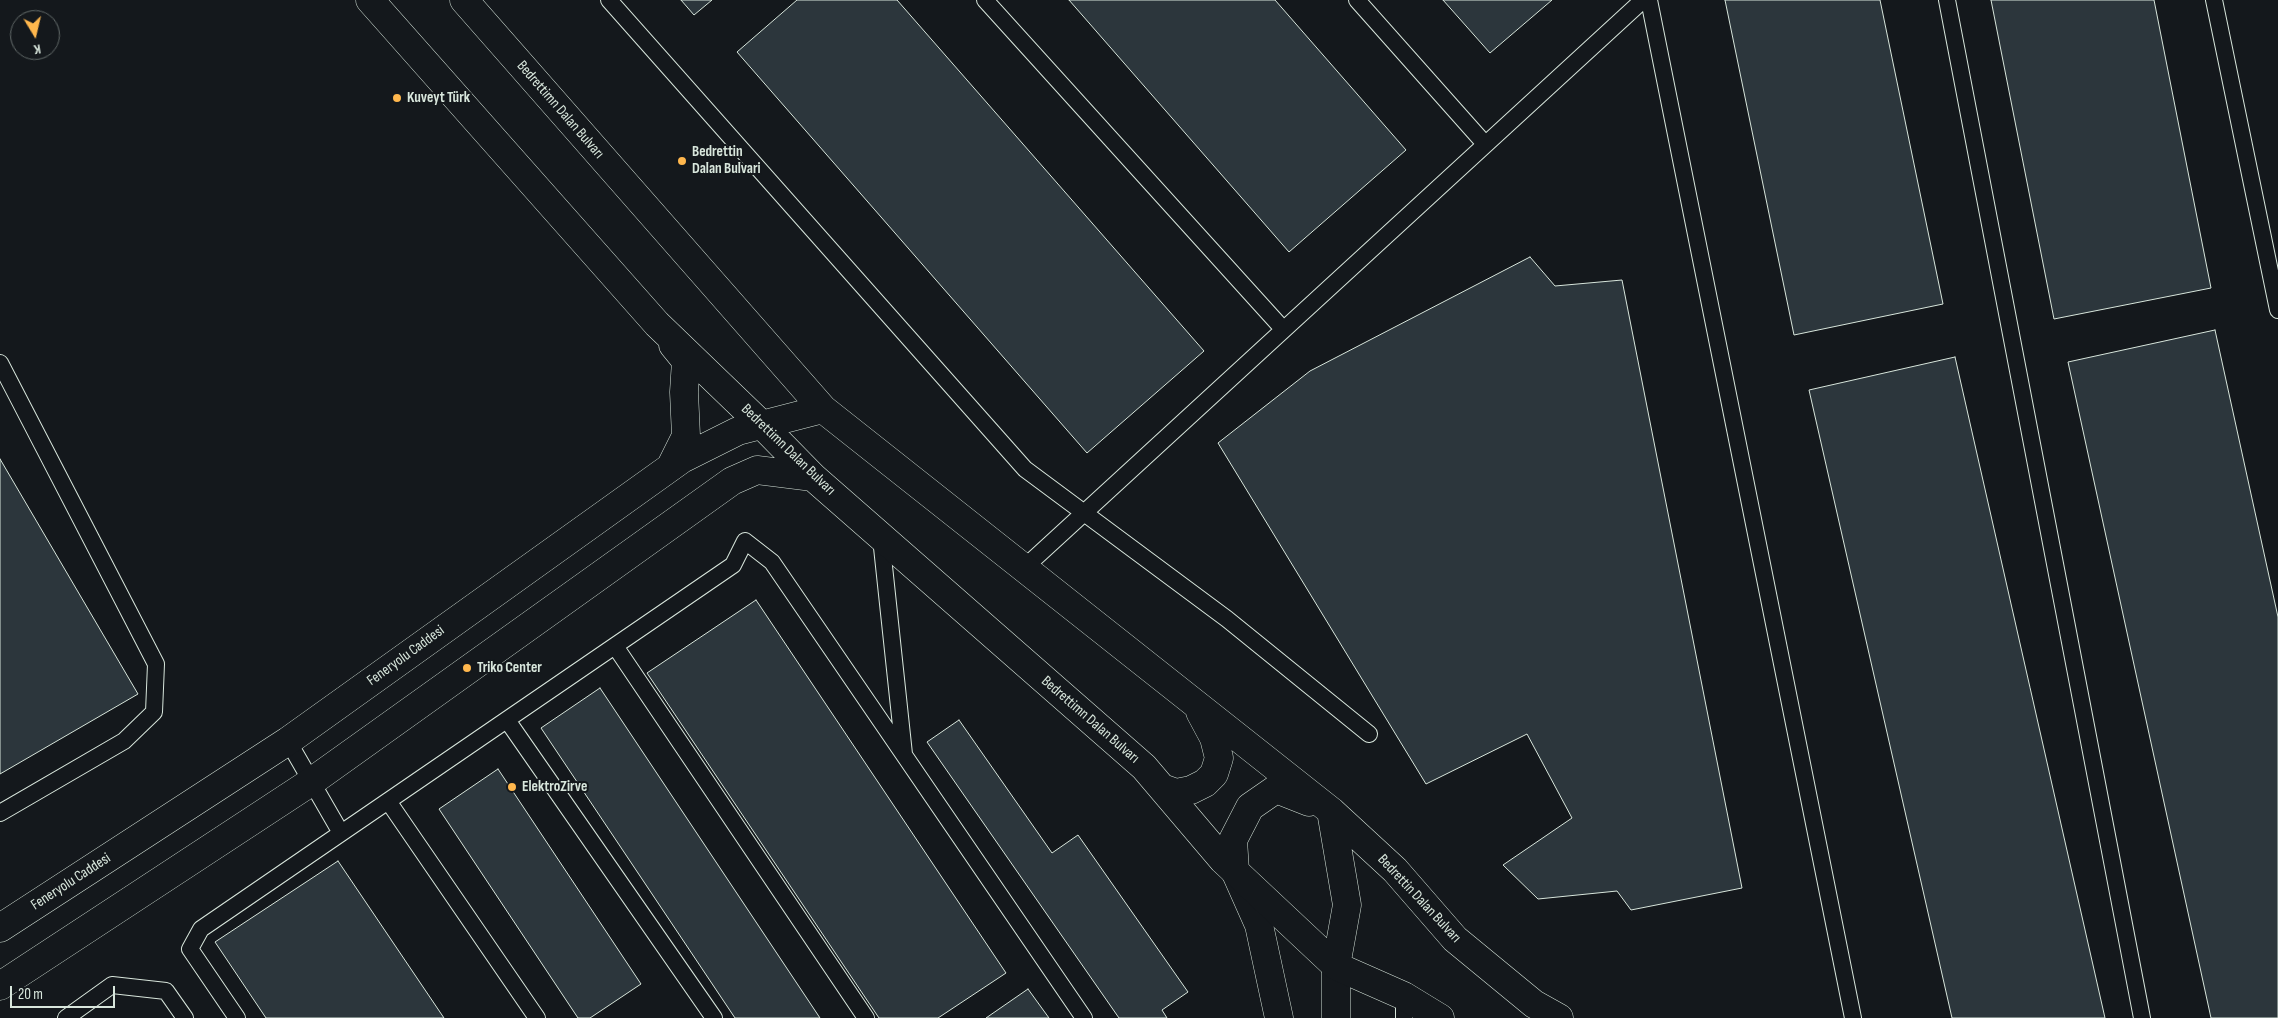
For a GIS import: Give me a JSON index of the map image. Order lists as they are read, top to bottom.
{
  "streets": {
    "main road": ["Bedrettimn Dalan Bulvarı", "Feneryolu Caddesi", "Bedrettin Dalan Bulvarı"]
  },
  "crossings": [
    ["Bedrettimn Dalan Bulvarı", "Feneryolu Caddesi"],
    ["Bedrettimn Dalan Bulvarı", "Bedrettin Dalan Bulvarı"]
  ],
  "places": [
    "Kuveyt Türk",
    "Bedrettin Dalan Bulvari",
    "Triko Center",
    "ElektroZirve"
  ],
  "scale_bar": "20 m",
  "north": "bottom"
}
